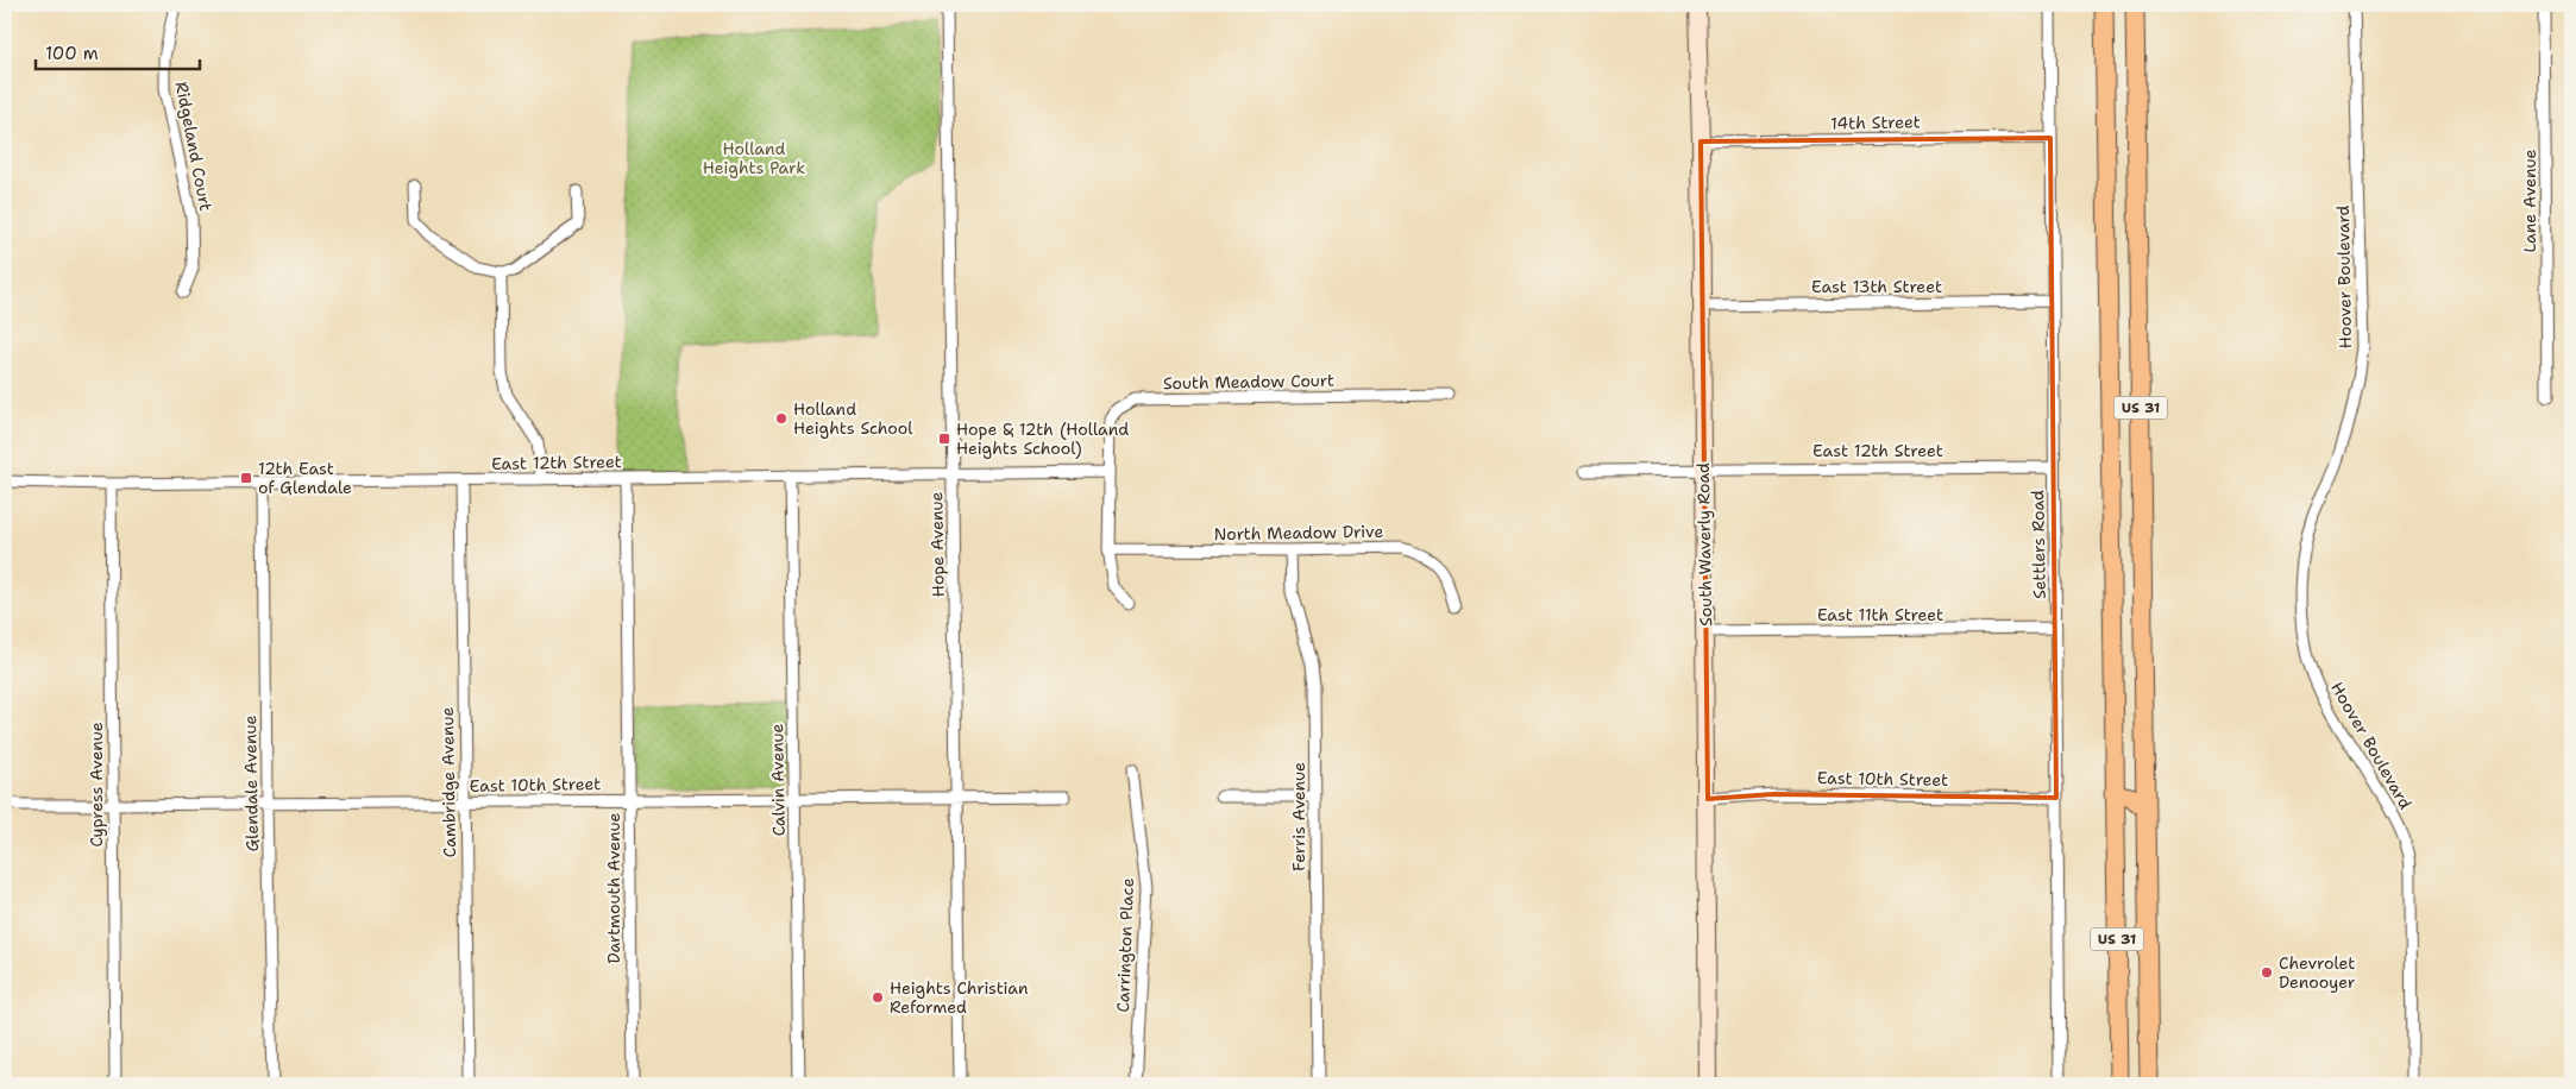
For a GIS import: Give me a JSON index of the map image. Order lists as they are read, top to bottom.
{
  "streets": {
    "highway": ["US 31"],
    "main road": ["South Waverly Road"],
    "street": [
      "14th Street",
      "Ridgeland Court",
      "Lane Avenue",
      "Hoover Boulevard",
      "East 13th Street",
      "South Meadow Court",
      "East 12th Street",
      "North Meadow Drive",
      "Hope Avenue",
      "Settlers Road",
      "East 11th Street",
      "East 10th Street",
      "Calvin Avenue",
      "Cambridge Avenue",
      "Glendale Avenue",
      "Cypress Avenue",
      "Ferris Avenue",
      "Dartmouth Avenue",
      "Carrington Place"
    ]
  },
  "crossings": [
    ["14th Street", "South Waverly Road"],
    ["14th Street", "Settlers Road"],
    ["East 13th Street", "South Waverly Road"],
    ["East 13th Street", "Settlers Road"],
    ["South Meadow Court", "East 12th Street"],
    ["South Meadow Court", "North Meadow Drive"],
    ["East 12th Street", "Hope Avenue"],
    ["East 12th Street", "South Waverly Road"],
    ["East 12th Street", "Settlers Road"],
    ["East 12th Street", "Calvin Avenue"],
    ["East 12th Street", "Cambridge Avenue"],
    ["East 12th Street", "Glendale Avenue"],
    ["East 12th Street", "Cypress Avenue"],
    ["East 12th Street", "Dartmouth Avenue"],
    ["North Meadow Drive", "Ferris Avenue"],
    ["Hope Avenue", "East 10th Street"],
    ["South Waverly Road", "East 11th Street"],
    ["South Waverly Road", "East 10th Street"],
    ["Settlers Road", "East 11th Street"],
    ["Settlers Road", "East 10th Street"],
    ["East 10th Street", "Calvin Avenue"],
    ["East 10th Street", "Cambridge Avenue"],
    ["East 10th Street", "Glendale Avenue"],
    ["East 10th Street", "Cypress Avenue"],
    ["East 10th Street", "Dartmouth Avenue"]
  ],
  "parks": ["Holland Heights Park"],
  "places": {
    "other": ["Holland Heights School", "Chevrolet Denooyer", "Heights Christian Reformed"],
    "transit": ["Hope & 12th (Holland Heights School)", "12th East of Glendale"]
  },
  "scale_bar": "100 m"
}
